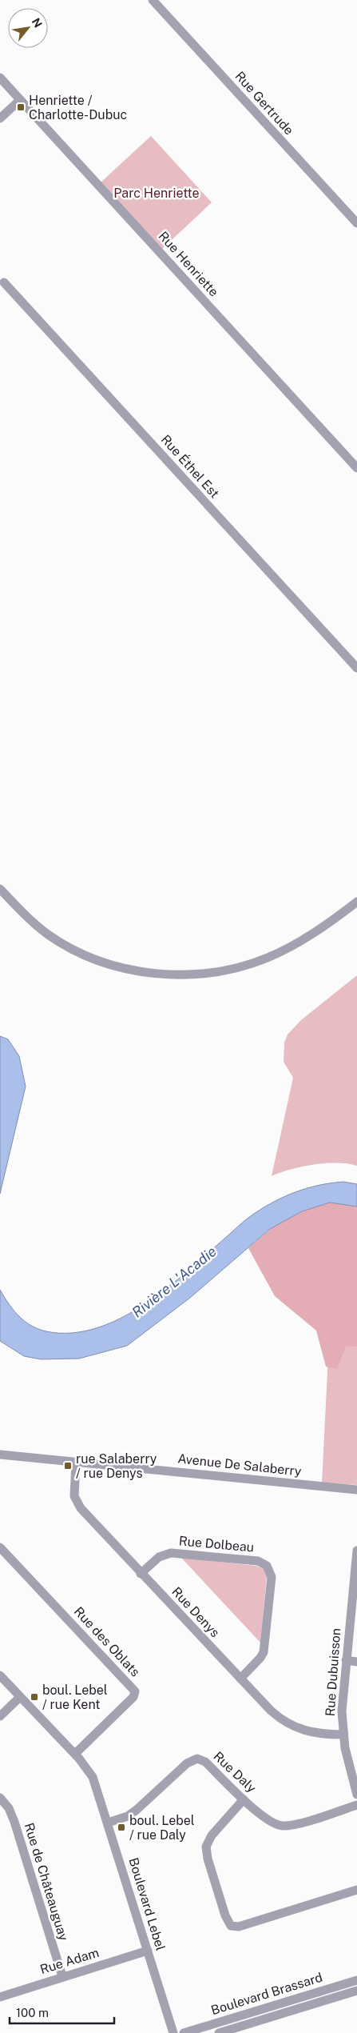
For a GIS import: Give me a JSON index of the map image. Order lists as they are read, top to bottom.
{
  "streets": {
    "street": [
      "Rue Gertrude",
      "Rue Henriette",
      "Rue Éthel Est",
      "Avenue De Salaberry",
      "Rue Dolbeau",
      "Rue Denys",
      "Rue des Oblats",
      "Rue Dubuisson",
      "Rue Daly",
      "Rue de Châteauguay",
      "Boulevard Lebel",
      "Rue Adam",
      "Boulevard Brassard"
    ]
  },
  "crossings": [
    ["Avenue De Salaberry", "Rue Denys"],
    ["Rue Dolbeau", "Rue Denys"],
    ["Rue Denys", "Rue Dubuisson"],
    ["Rue des Oblats", "Boulevard Lebel"],
    ["Rue Daly", "Boulevard Lebel"],
    ["Rue de Châteauguay", "Rue Adam"],
    ["Boulevard Lebel", "Rue Adam"]
  ],
  "water": ["Rivière L'Acadie"],
  "parks": ["Parc Henriette"],
  "places": {
    "transit": [
      "Henriette / Charlotte-Dubuc",
      "rue Salaberry / rue Denys",
      "boul. Lebel / rue Kent",
      "boul. Lebel / rue Daly"
    ]
  },
  "scale_bar": "100 m",
  "north": "top right"
}
